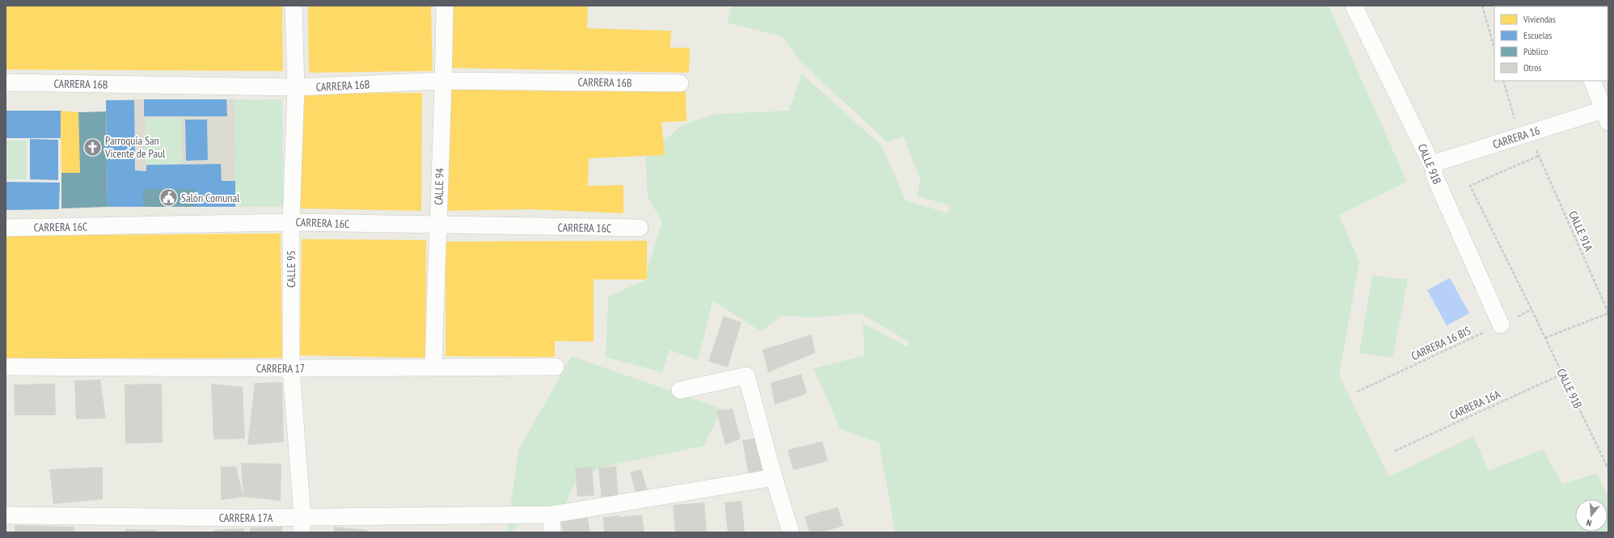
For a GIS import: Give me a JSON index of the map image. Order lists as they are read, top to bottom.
{
  "streets": {
    "street": [
      "CARRERA 16B",
      "CARRERA 16",
      "CALLE 91B",
      "CALLE 94",
      "CARRERA 16C",
      "CALLE 95",
      "CARRERA 17",
      "CARRERA 17A"
    ],
    "path": ["CALLE 91A", "CARRERA 16 BIS", "CARRERA 16A"]
  },
  "crossings": [
    ["CARRERA 16B", "CALLE 94"],
    ["CARRERA 16B", "CALLE 95"],
    ["CARRERA 16", "CALLE 91B"],
    ["CALLE 91B", "CALLE 91A"],
    ["CALLE 91B", "CARRERA 16 BIS"],
    ["CALLE 91B", "CARRERA 16A"],
    ["CALLE 94", "CARRERA 16C"],
    ["CALLE 94", "CARRERA 17"],
    ["CARRERA 16C", "CALLE 95"],
    ["CALLE 95", "CARRERA 17"],
    ["CALLE 95", "CARRERA 17A"]
  ],
  "places": {
    "church": ["Parroquia San Vicente de Paul"],
    "public building": ["Salón Comunal"]
  },
  "legend": [
    "Viviendas",
    "Escuelas",
    "Público",
    "Otros"
  ],
  "north": "bottom"
}
